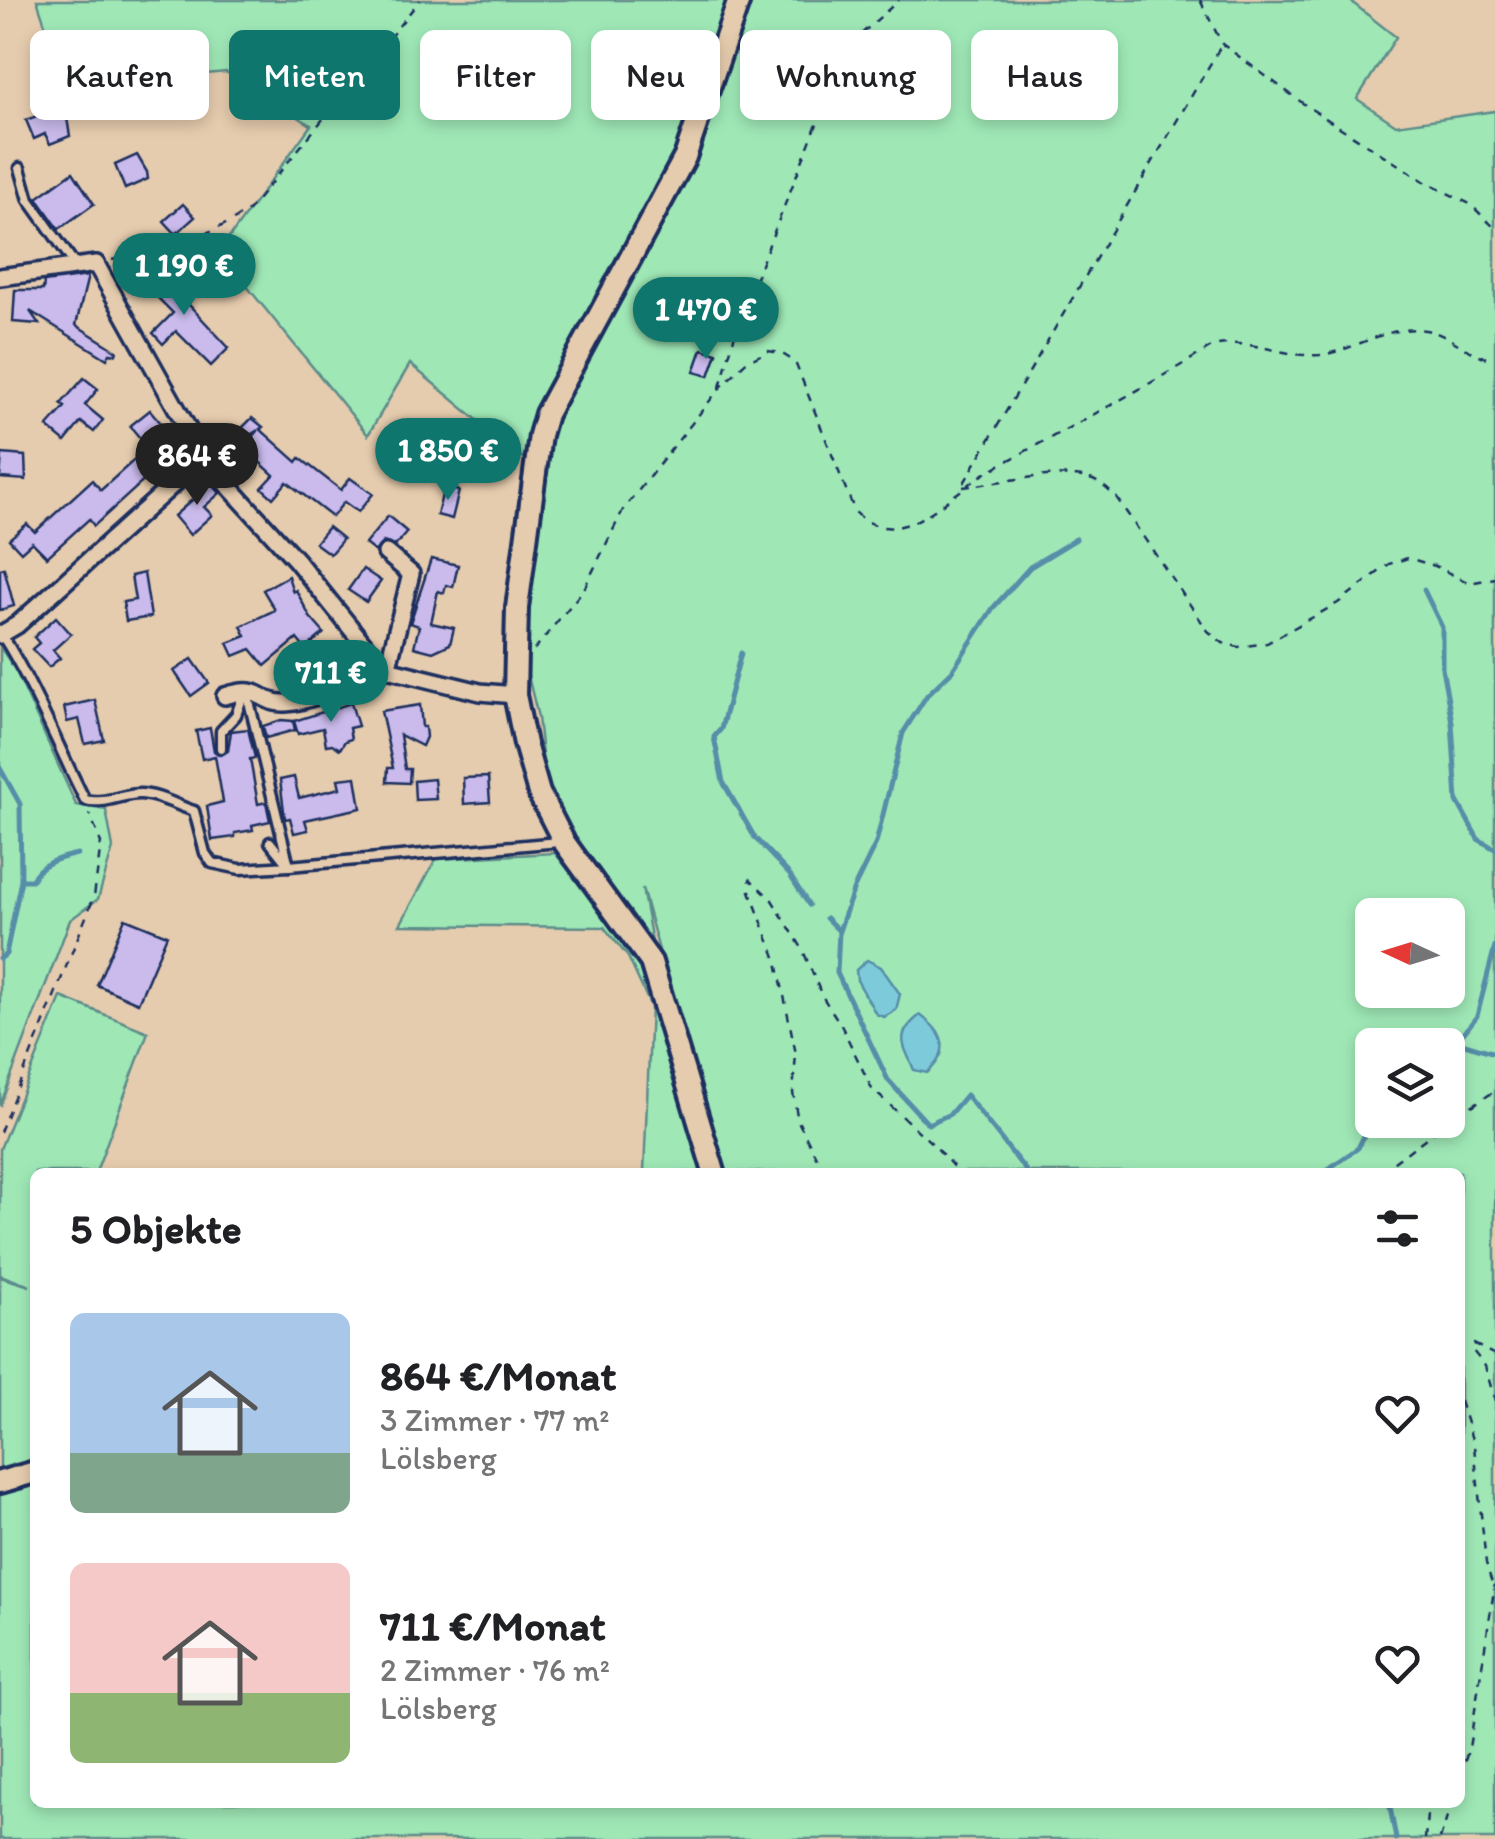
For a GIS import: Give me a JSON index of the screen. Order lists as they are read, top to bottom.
{
  "north": "left",
  "page": {
    "chip": [
      "Kaufen",
      "Mieten",
      "Filter",
      "Neu",
      "Wohnung",
      "Haus"
    ],
    "price": [
      "1 190 €",
      "1 470 €",
      "1 850 €",
      "864 €",
      "711 €"
    ],
    "heading": "5 Objekte",
    "list": [
      {
        "name": "864 €/Monat",
        "note": "3 Zimmer · 77 m² · Lölsberg"
      },
      {
        "name": "711 €/Monat",
        "note": "2 Zimmer · 76 m² · Lölsberg"
      }
    ]
  }
}
